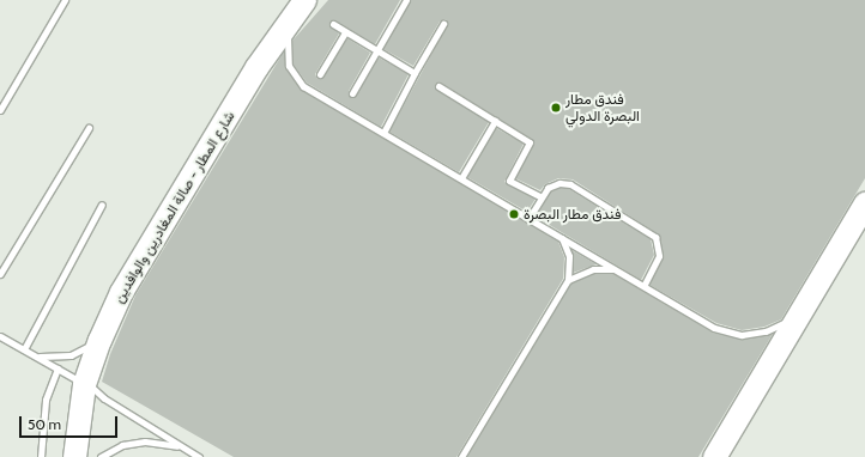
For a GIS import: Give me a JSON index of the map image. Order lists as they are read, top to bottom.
{
  "streets": {
    "highway": ["شارع المطار - صالة المغادرين والوافدين"]
  },
  "places": ["فندق مطار البصرة الدولي", "فندق مطار البصرة"],
  "scale_bar": "50 m"
}
